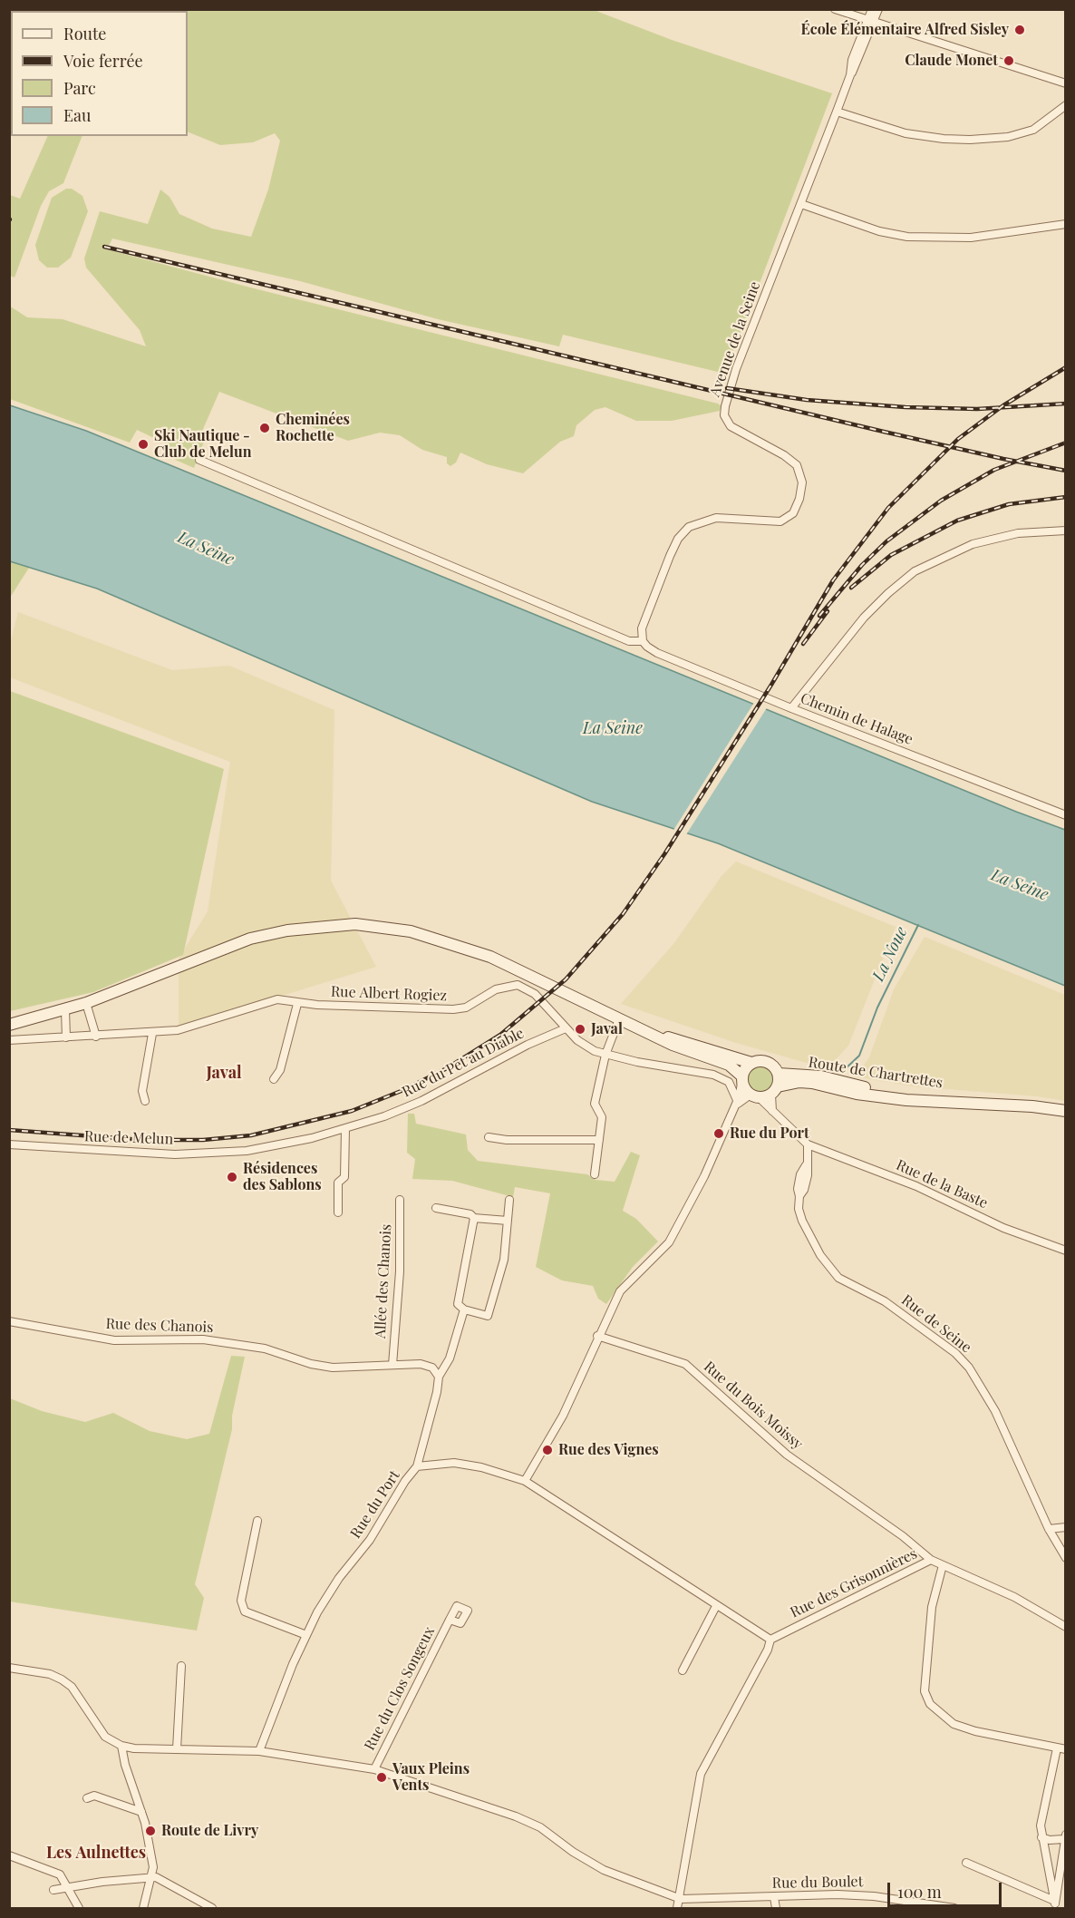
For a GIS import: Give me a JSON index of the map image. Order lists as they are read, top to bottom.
{
  "streets": {
    "main road": ["Route de Chartrettes"],
    "street": [
      "Avenue de la Seine",
      "Chemin de Halage",
      "Rue Albert Rogiez",
      "Rue du Pet au Diable",
      "Rue de Melun",
      "Rue de la Baste",
      "Allée des Chanois",
      "Rue de Seine",
      "Rue des Chanois",
      "Rue du Bois Moissy",
      "Rue du Port",
      "Rue des Grisonnières",
      "Rue du Clos Songeux",
      "Rue du Boulet"
    ]
  },
  "crossings": [
    ["Avenue de la Seine", "Chemin de Halage"],
    ["Rue Albert Rogiez", "Rue du Pet au Diable"],
    ["Rue du Pet au Diable", "Rue de Melun"],
    ["Rue de la Baste", "Rue de Seine"],
    ["Allée des Chanois", "Rue des Chanois"],
    ["Rue du Bois Moissy", "Rue des Grisonnières"]
  ],
  "districts": ["Javal", "Les Aulnettes"],
  "water": ["La Seine", "La Noue"],
  "places": [
    "École Élémentaire Alfred Sisley",
    "Claude Monet",
    "Cheminées Rochette",
    "Ski Nautique - Club de Melun",
    "Javal",
    "Rue du Port",
    "Résidences des Sablons",
    "Rue des Vignes",
    "Vaux Pleins Vents",
    "Route de Livry"
  ],
  "legend": [
    "Route",
    "Voie ferrée",
    "Parc",
    "Eau"
  ],
  "scale_bar": "100 m"
}
